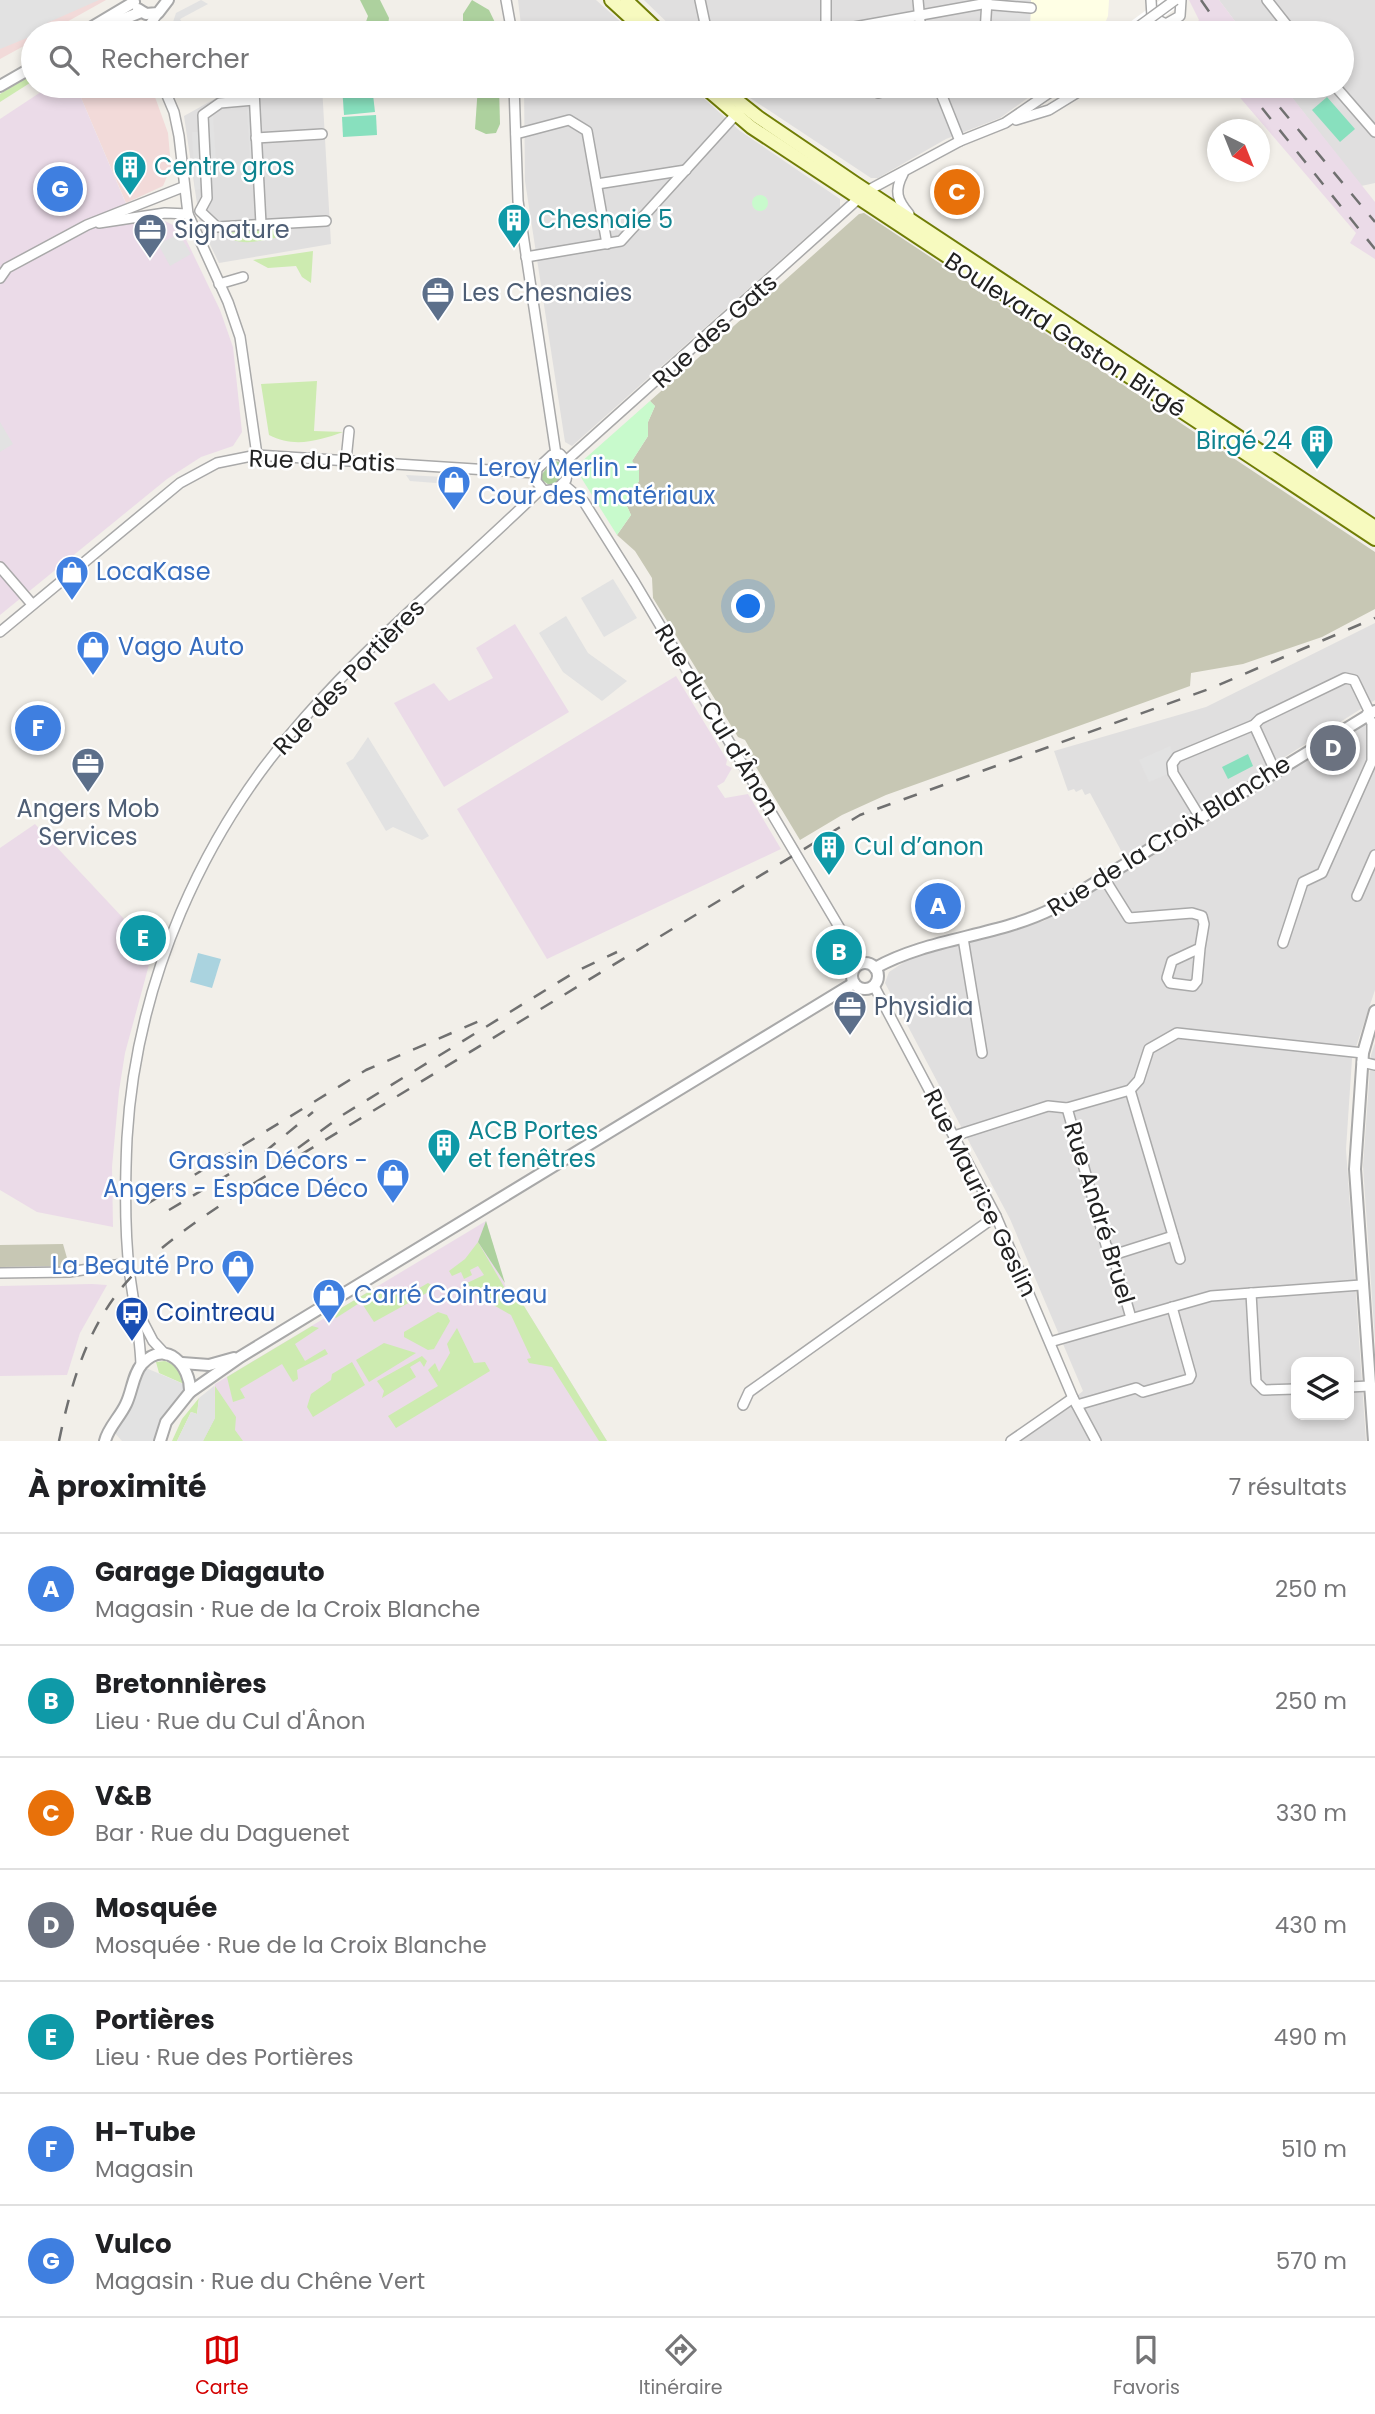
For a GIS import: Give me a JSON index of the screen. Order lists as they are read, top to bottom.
{
  "streets": {
    "main road": ["Boulevard Gaston Birgé"],
    "street": [
      "Rue des Gats",
      "Rue du Patis",
      "Rue des Portières",
      "Rue du Cul d'Ânon",
      "Rue de la Croix Blanche",
      "Rue Maurice Geslin",
      "Rue André Bruel"
    ]
  },
  "crossings": [
    ["Rue des Gats", "Boulevard Gaston Birgé"],
    ["Rue des Gats", "Rue du Patis"],
    ["Rue des Gats", "Rue des Portières"],
    ["Rue des Gats", "Rue du Cul d'Ânon"],
    ["Rue du Patis", "Rue des Portières"],
    ["Rue du Patis", "Rue du Cul d'Ânon"],
    ["Rue des Portières", "Rue du Cul d'Ânon"],
    ["Rue du Cul d'Ânon", "Rue de la Croix Blanche"],
    ["Rue du Cul d'Ânon", "Rue Maurice Geslin"],
    ["Rue de la Croix Blanche", "Rue Maurice Geslin"]
  ],
  "places": {
    "building": [
      "Centre gros",
      "Chesnaie 5",
      "Birgé 24",
      "Cul d’anon",
      "ACB Portes et fenêtres"
    ],
    "office": [
      "Signature",
      "Les Chesnaies",
      "Angers Mob Services",
      "Physidia"
    ],
    "shop": [
      "Leroy Merlin - Cour des matériaux",
      "LocaKase",
      "Vago Auto",
      "Grassin Décors - Angers - Espace Déco",
      "La Beauté Pro",
      "Carré Cointreau"
    ],
    "bus stop": ["Cointreau"]
  },
  "north": "bottom right",
  "page": {
    "search": "Rechercher",
    "pins": [
      "G",
      "C",
      "F",
      "D",
      "A",
      "E",
      "B"
    ],
    "heading": ["À proximité", "7 résultats"],
    "list": [
      {
        "mark": "A",
        "name": "Garage Diagauto",
        "note": "Magasin · Rue de la Croix Blanche",
        "value": "250 m"
      },
      {
        "mark": "B",
        "name": "Bretonnières",
        "note": "Lieu · Rue du Cul d'Ânon",
        "value": "250 m"
      },
      {
        "mark": "C",
        "name": "V&B",
        "note": "Bar · Rue du Daguenet",
        "value": "330 m"
      },
      {
        "mark": "D",
        "name": "Mosquée",
        "note": "Mosquée · Rue de la Croix Blanche",
        "value": "430 m"
      },
      {
        "mark": "E",
        "name": "Portières",
        "note": "Lieu · Rue des Portières",
        "value": "490 m"
      },
      {
        "mark": "F",
        "name": "H-Tube",
        "note": "Magasin",
        "value": "510 m"
      },
      {
        "mark": "G",
        "name": "Vulco",
        "note": "Magasin · Rue du Chêne Vert",
        "value": "570 m"
      }
    ],
    "nav": ["Carte", "Itinéraire", "Favoris"]
  }
}
